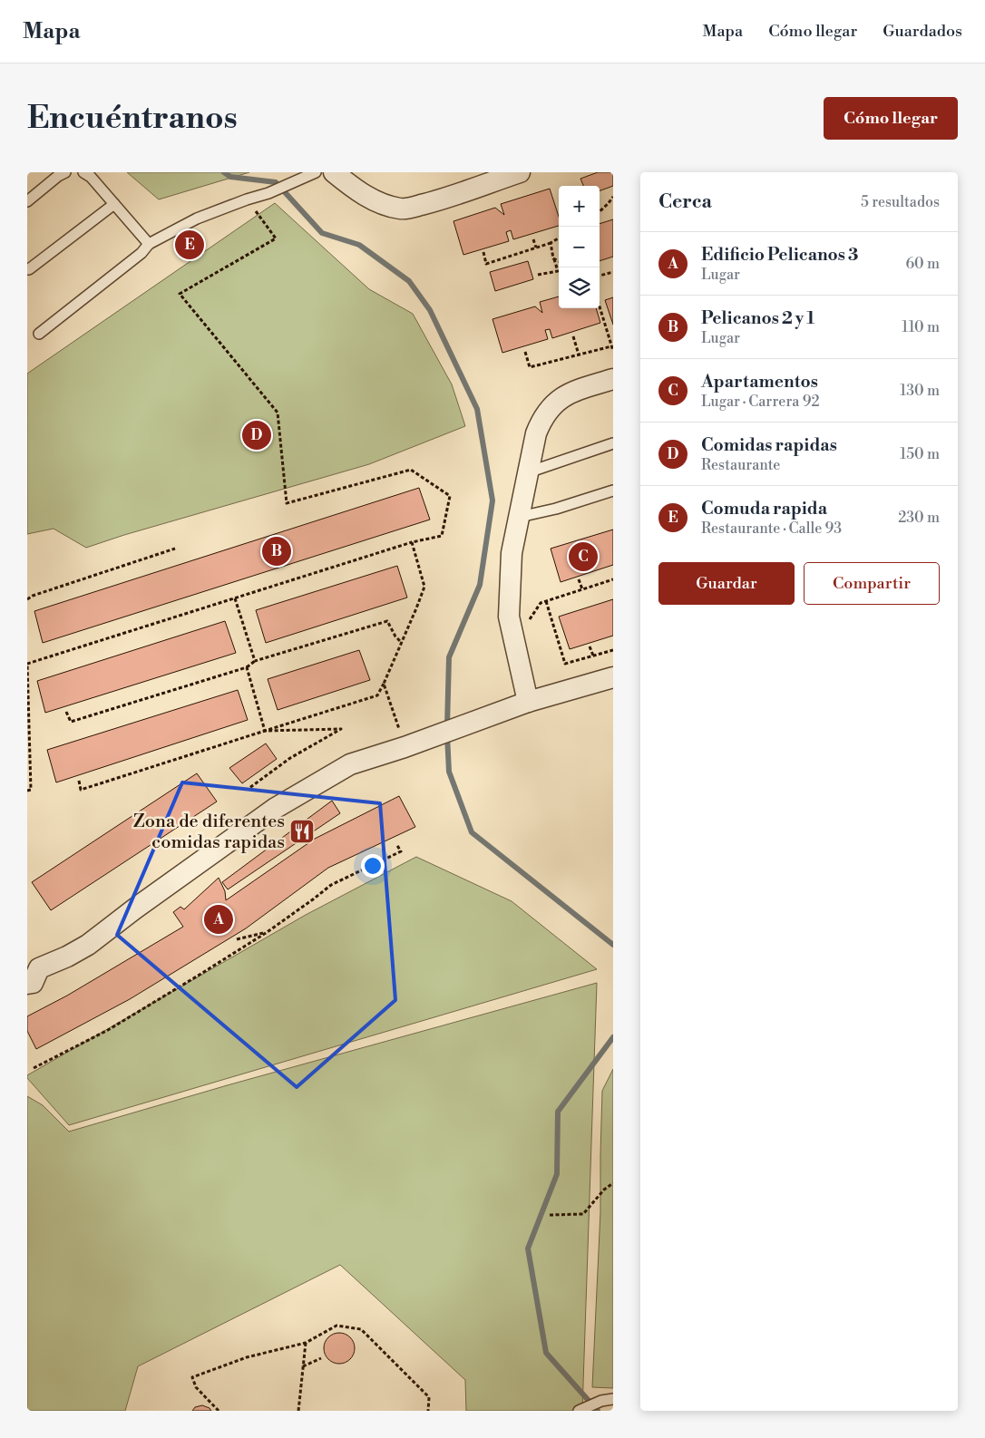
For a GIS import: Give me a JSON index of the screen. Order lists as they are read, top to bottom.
{
  "places": {
    "restaurant": ["Zona de diferentes comidas rapidas"]
  },
  "page": {
    "header": "Mapa",
    "nav": ["Mapa", "Cómo llegar", "Guardados"],
    "buttons": [
      "Cómo llegar",
      ["Guardar", "Compartir"]
    ],
    "title": "Encuéntranos",
    "heading": ["Cerca", "5 resultados"],
    "map_buttons": ["+", "−"],
    "pins": [
      "E",
      "D",
      "B",
      "C",
      "A"
    ],
    "list": [
      {
        "mark": "A",
        "name": "Edificio Pelicanos 3",
        "note": "Lugar",
        "value": "60 m"
      },
      {
        "mark": "B",
        "name": "Pelicanos 2 y 1",
        "note": "Lugar",
        "value": "110 m"
      },
      {
        "mark": "C",
        "name": "Apartamentos",
        "note": "Lugar · Carrera 92",
        "value": "130 m"
      },
      {
        "mark": "D",
        "name": "Comidas rapidas",
        "note": "Restaurante",
        "value": "150 m"
      },
      {
        "mark": "E",
        "name": "Comuda rapida",
        "note": "Restaurante · Calle 93",
        "value": "230 m"
      }
    ]
  }
}
